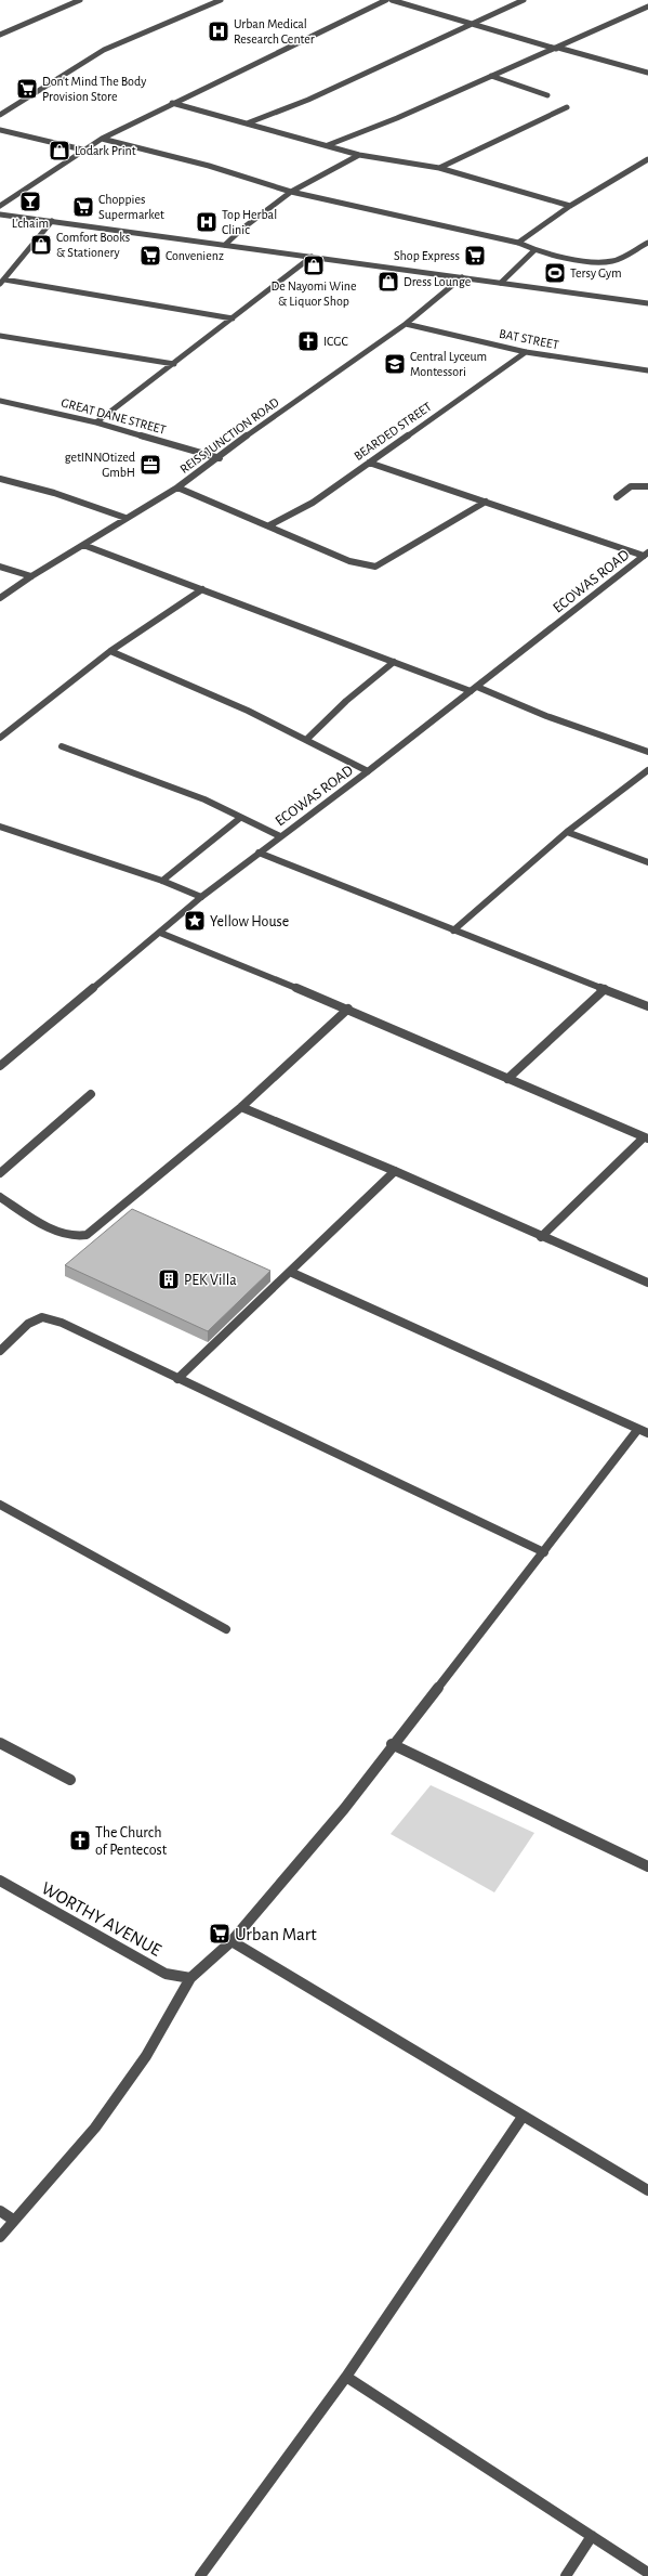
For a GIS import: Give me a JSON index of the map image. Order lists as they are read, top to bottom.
{
  "streets": {
    "street": [
      "BAT STREET",
      "GREAT DANE STREET",
      "BEARDED STREET",
      "REISS JUNCTION ROAD",
      "ECOWAS ROAD",
      "WORTHY AVENUE"
    ]
  },
  "crossings": [
    ["BAT STREET", "BEARDED STREET"],
    ["BAT STREET", "REISS JUNCTION ROAD"],
    ["GREAT DANE STREET", "REISS JUNCTION ROAD"]
  ],
  "places": {
    "hospital": ["Urban Medical Research Center", "Top Herbal Clinic"],
    "supermarket": [
      "Don't Mind The Body Provision Store",
      "Choppies Supermarket",
      "Convenienz",
      "Shop Express",
      "Urban Mart"
    ],
    "shop": [
      "Lodark Print",
      "Comfort Books & Stationery",
      "De Nayomi Wine & Liquor Shop",
      "Dress Lounge"
    ],
    "bar": ["L’chaim"],
    "sports": ["Tersy Gym"],
    "church": ["ICGC", "The Church of Pentecost"],
    "school or university": ["Central Lyceum Montessori"],
    "office": ["getINNOtized GmbH"],
    "place": ["Yellow House"],
    "building": ["PEK Villa"]
  }
}
